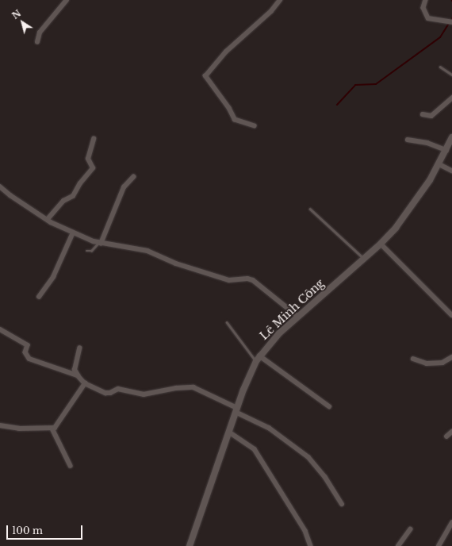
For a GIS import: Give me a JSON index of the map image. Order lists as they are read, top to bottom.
{
  "streets": {
    "main road": ["Lê Minh Công"]
  },
  "scale_bar": "100 m",
  "north": "top left"
}
